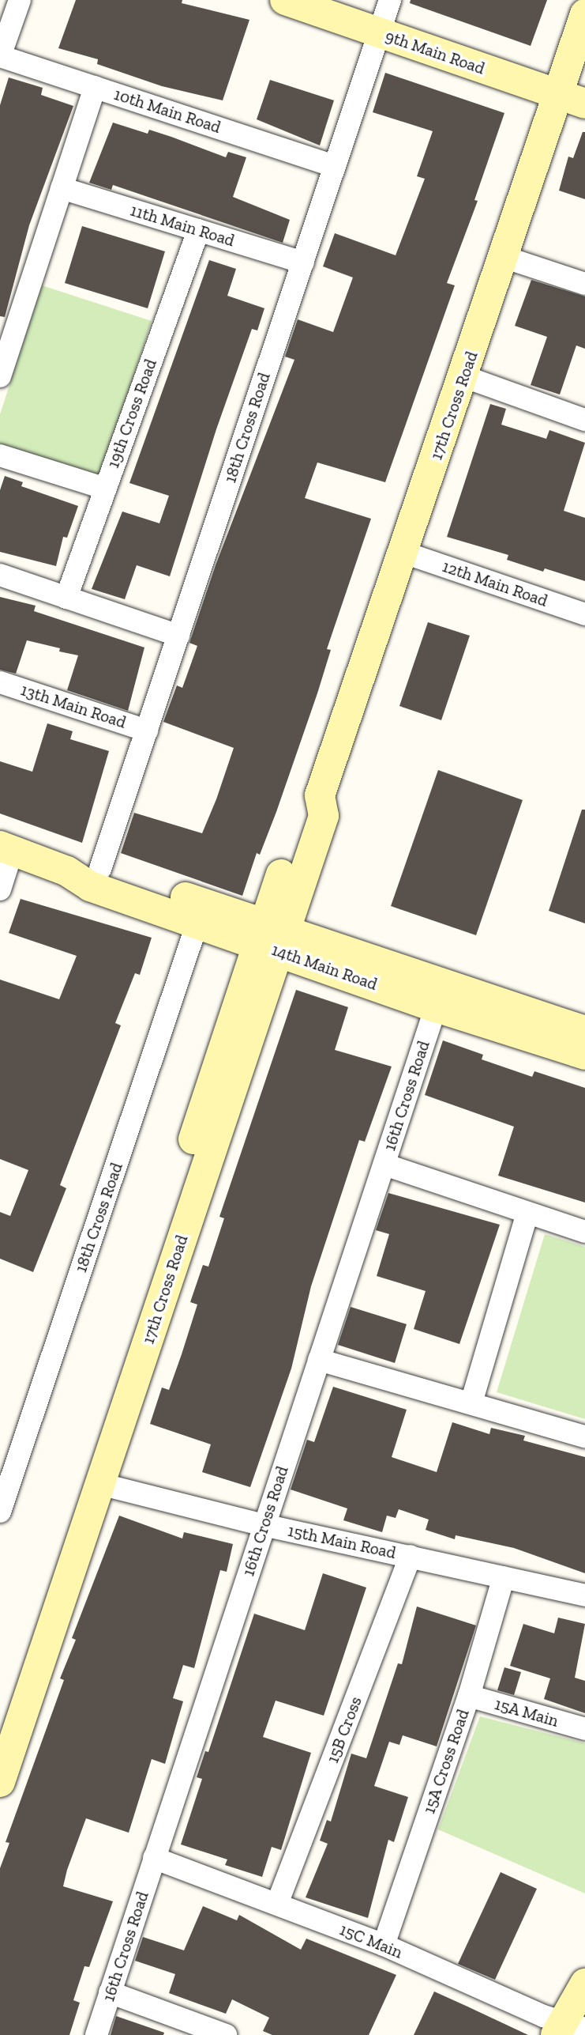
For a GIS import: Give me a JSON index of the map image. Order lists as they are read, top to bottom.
{
  "streets": {
    "main road": ["9th Main Road", "17th Cross Road", "14th Main Road"],
    "street": [
      "10th Main Road",
      "11th Main Road",
      "19th Cross Road",
      "18th Cross Road",
      "12th Main Road",
      "13th Main Road",
      "16th Cross Road",
      "15th Main Road",
      "15A Main",
      "15B Cross",
      "15A Cross Road",
      "15C Main"
    ]
  },
  "crossings": [
    ["9th Main Road", "17th Cross Road"],
    ["9th Main Road", "18th Cross Road"],
    ["10th Main Road", "18th Cross Road"],
    ["11th Main Road", "19th Cross Road"],
    ["11th Main Road", "18th Cross Road"],
    ["17th Cross Road", "12th Main Road"],
    ["17th Cross Road", "14th Main Road"],
    ["17th Cross Road", "15th Main Road"],
    ["18th Cross Road", "13th Main Road"],
    ["18th Cross Road", "14th Main Road"],
    ["14th Main Road", "16th Cross Road"],
    ["16th Cross Road", "15th Main Road"],
    ["16th Cross Road", "15C Main"],
    ["15th Main Road", "15B Cross"],
    ["15th Main Road", "15A Cross Road"],
    ["15A Main", "15A Cross Road"],
    ["15B Cross", "15C Main"],
    ["15A Cross Road", "15C Main"]
  ]
}
